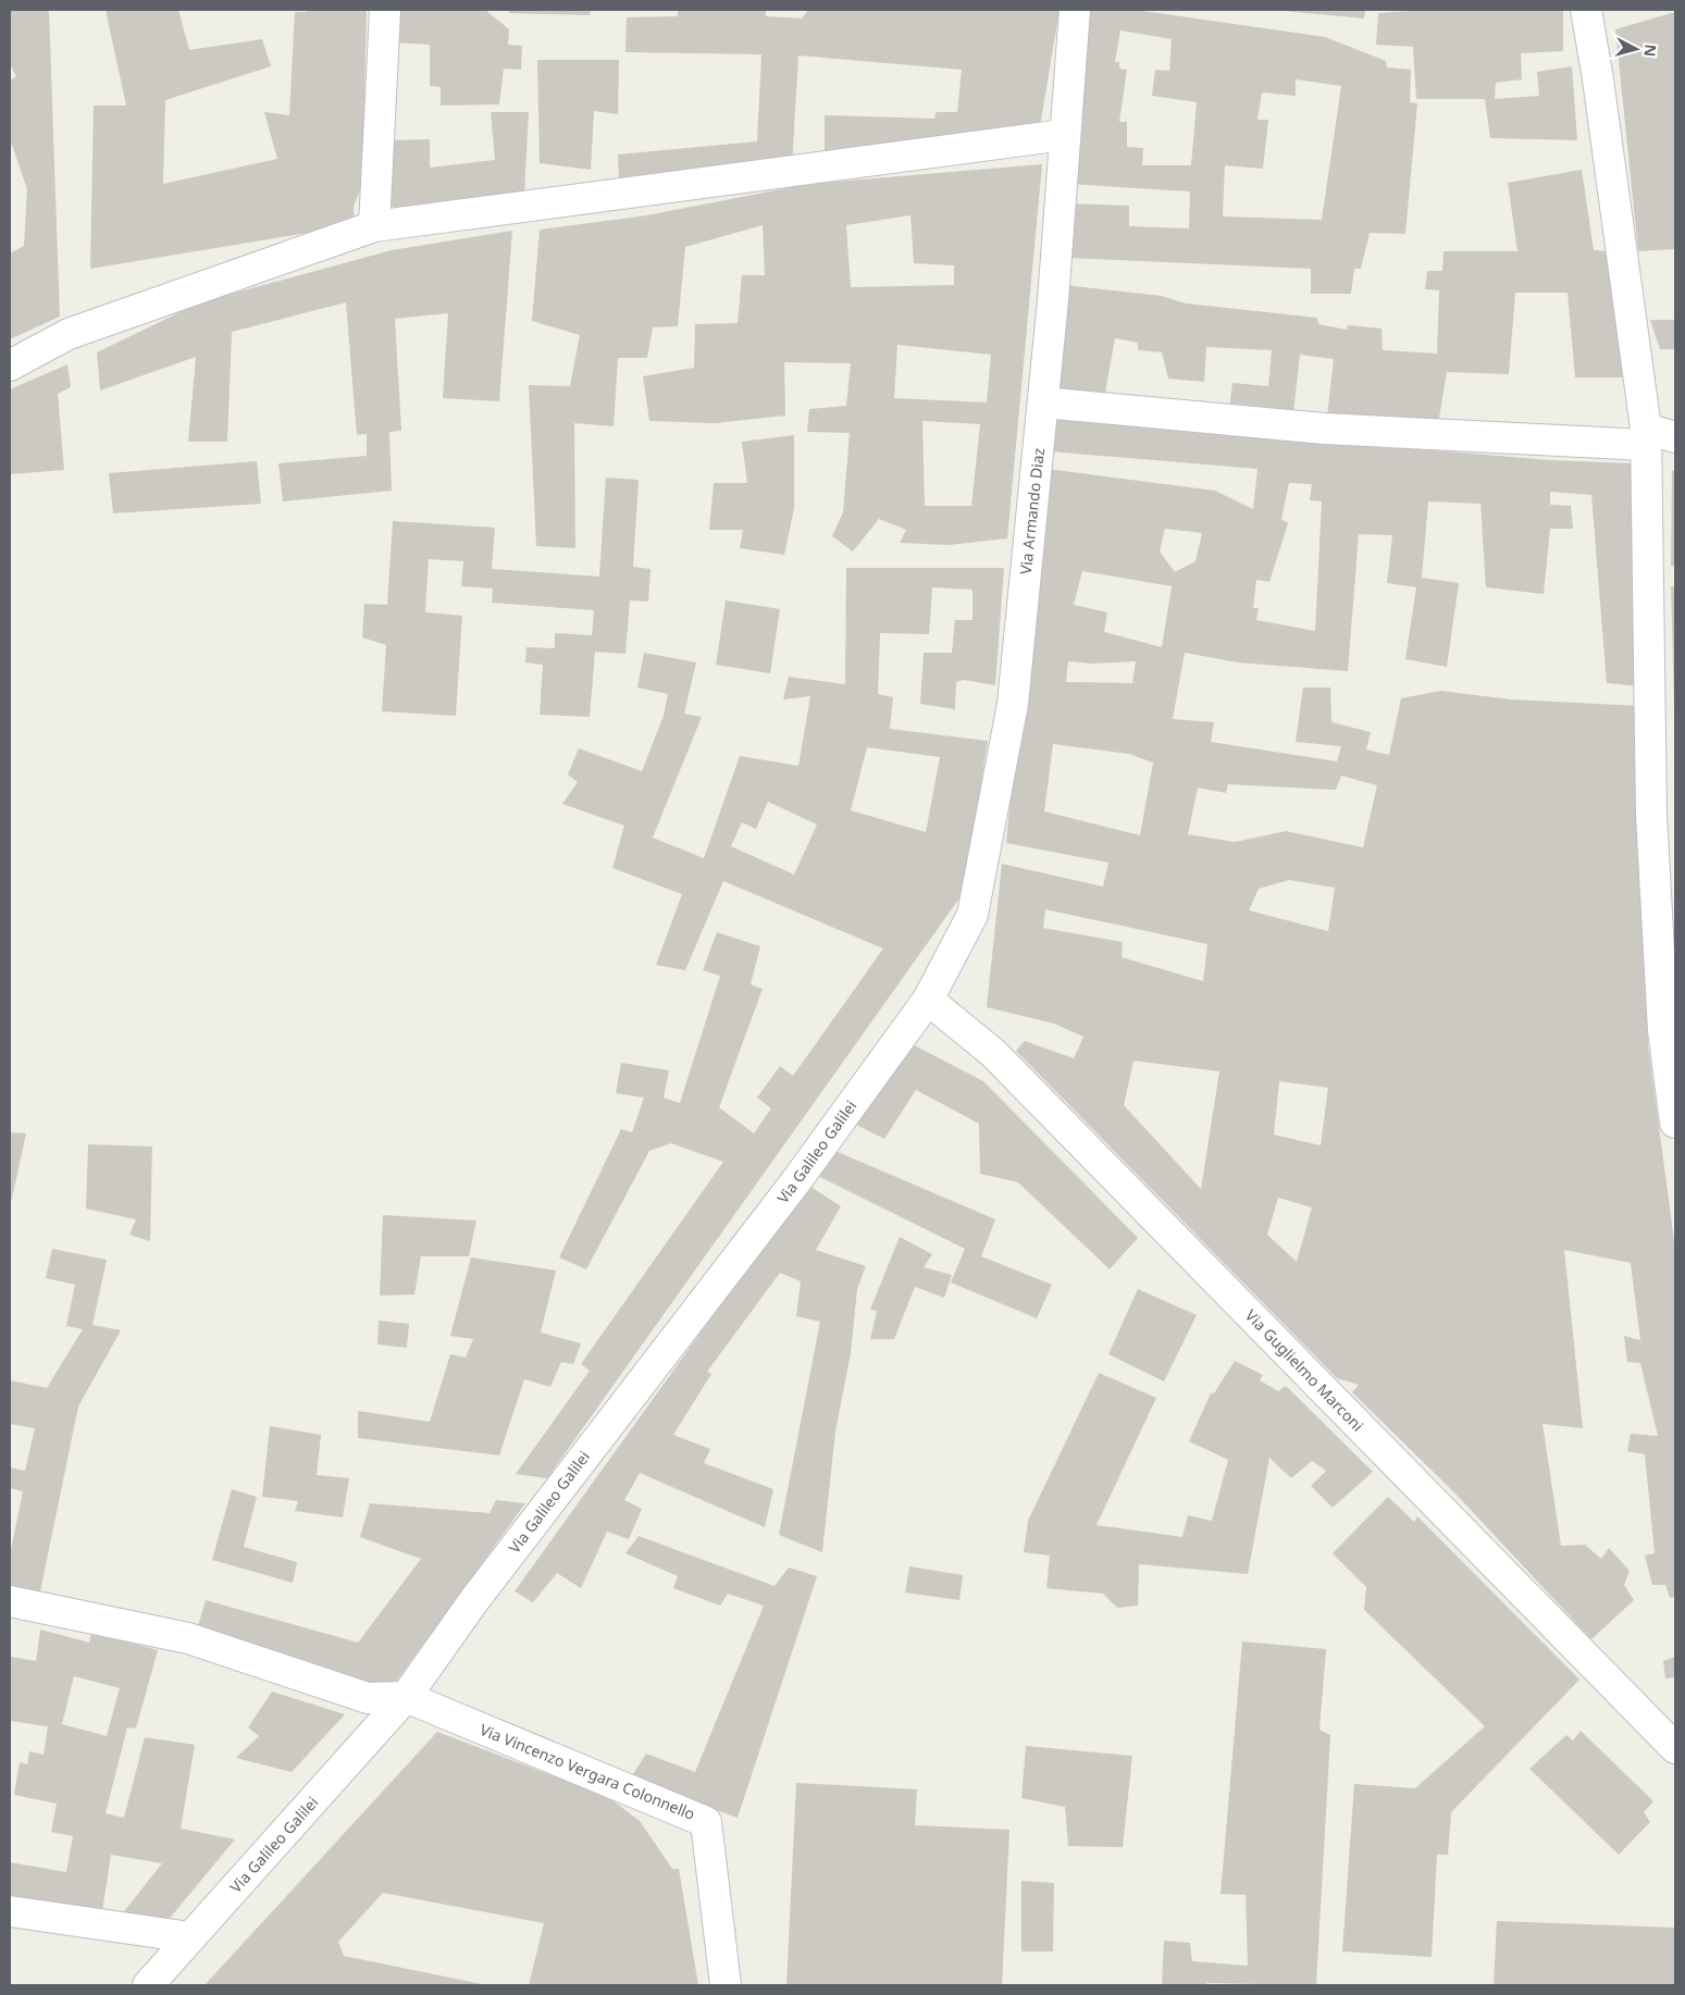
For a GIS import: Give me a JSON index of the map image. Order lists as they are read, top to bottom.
{
  "streets": {
    "street": [
      "Via Armando Diaz",
      "Via Galileo Galilei",
      "Via Guglielmo Marconi",
      "Via Vincenzo Vergara Colonnello"
    ]
  },
  "crossings": [
    ["Via Armando Diaz", "Via Galileo Galilei"],
    ["Via Armando Diaz", "Via Guglielmo Marconi"],
    ["Via Galileo Galilei", "Via Guglielmo Marconi"],
    ["Via Galileo Galilei", "Via Vincenzo Vergara Colonnello"]
  ],
  "north": "right"
}
